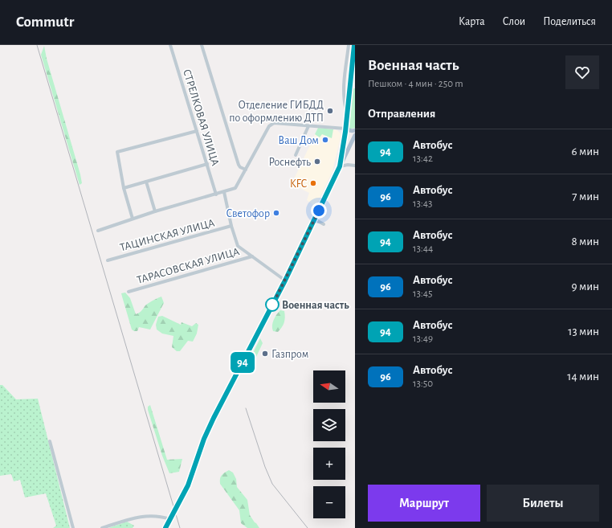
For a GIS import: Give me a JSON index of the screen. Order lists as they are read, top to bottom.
{
  "streets": {
    "street": ["СТРЕЛКОВАЯ УЛИЦА", "ТАЦИНСКАЯ УЛИЦА", "ТАРАСОВСКАЯ УЛИЦА"]
  },
  "places": [
    "Отделение ГИБДД по оформлению ДТП",
    "Ваш Дом",
    "Роснефть",
    "KFC",
    "Светофор",
    "Военная часть",
    "Газпром"
  ],
  "lines": ["bus line 94"],
  "north": "left",
  "page": {
    "header": "Commutr",
    "nav": ["Карта", "Слои", "Поделиться"],
    "on_map": "94",
    "heading": [
      ["Военная часть", "Пешком · 4 мин · 250 m"],
      "Отправления"
    ],
    "list": [
      {
        "mark": "94",
        "name": "Автобус",
        "note": "13:42",
        "value": "6 мин"
      },
      {
        "mark": "96",
        "name": "Автобус",
        "note": "13:43",
        "value": "7 мин"
      },
      {
        "mark": "94",
        "name": "Автобус",
        "note": "13:44",
        "value": "8 мин"
      },
      {
        "mark": "96",
        "name": "Автобус",
        "note": "13:45",
        "value": "9 мин"
      },
      {
        "mark": "94",
        "name": "Автобус",
        "note": "13:49",
        "value": "13 мин"
      },
      {
        "mark": "96",
        "name": "Автобус",
        "note": "13:50",
        "value": "14 мин"
      }
    ],
    "map_buttons": ["+", "−"],
    "buttons": ["Маршрут", "Билеты"]
  }
}
